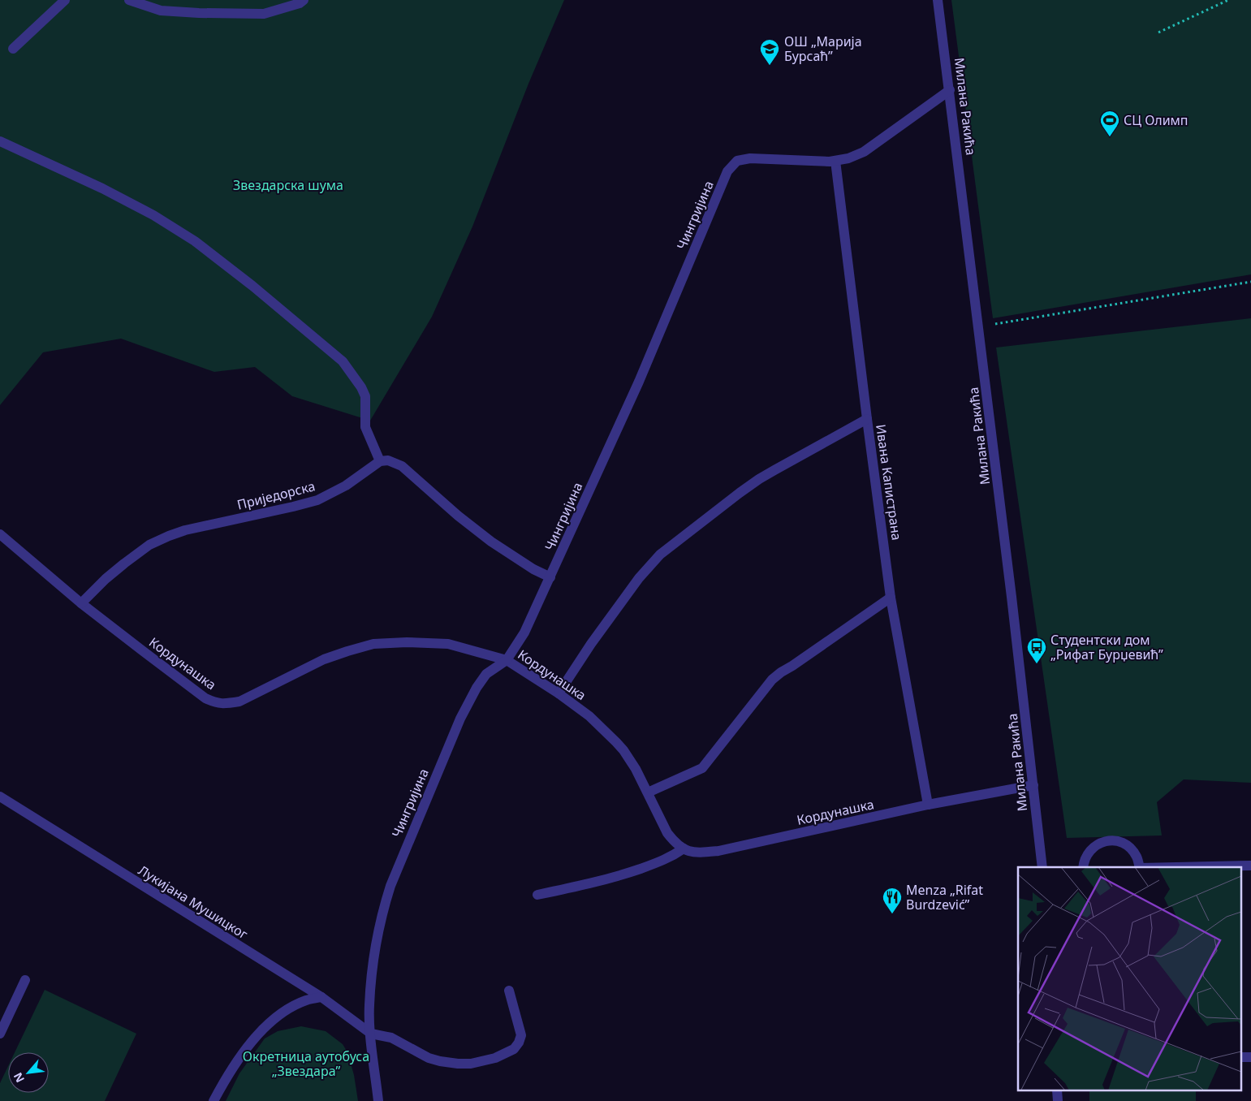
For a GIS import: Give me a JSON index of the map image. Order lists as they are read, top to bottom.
{
  "streets": {
    "street": [
      "Милана Ракића",
      "Чингријина",
      "Ивана Капистрана",
      "Приједорска",
      "Кордунашка",
      "Лукијана Мушицког"
    ]
  },
  "crossings": [
    ["Милана Ракића", "Чингријина"],
    ["Милана Ракића", "Кордунашка"],
    ["Чингријина", "Ивана Капистрана"],
    ["Чингријина", "Кордунашка"],
    ["Чингријина", "Лукијана Мушицког"],
    ["Ивана Капистрана", "Кордунашка"],
    ["Приједорска", "Кордунашка"]
  ],
  "parks": ["Звездарска шума", "Окретница аутобуса „Звездара”"],
  "places": {
    "school or university": ["ОШ „Марија Бурсаћ”"],
    "sports": ["СЦ Олимп"],
    "bus stop": ["Студентски дом „Рифат Бурџевић”"],
    "restaurant": ["Menza „Rifat Burdzević”"]
  },
  "north": "bottom left"
}
